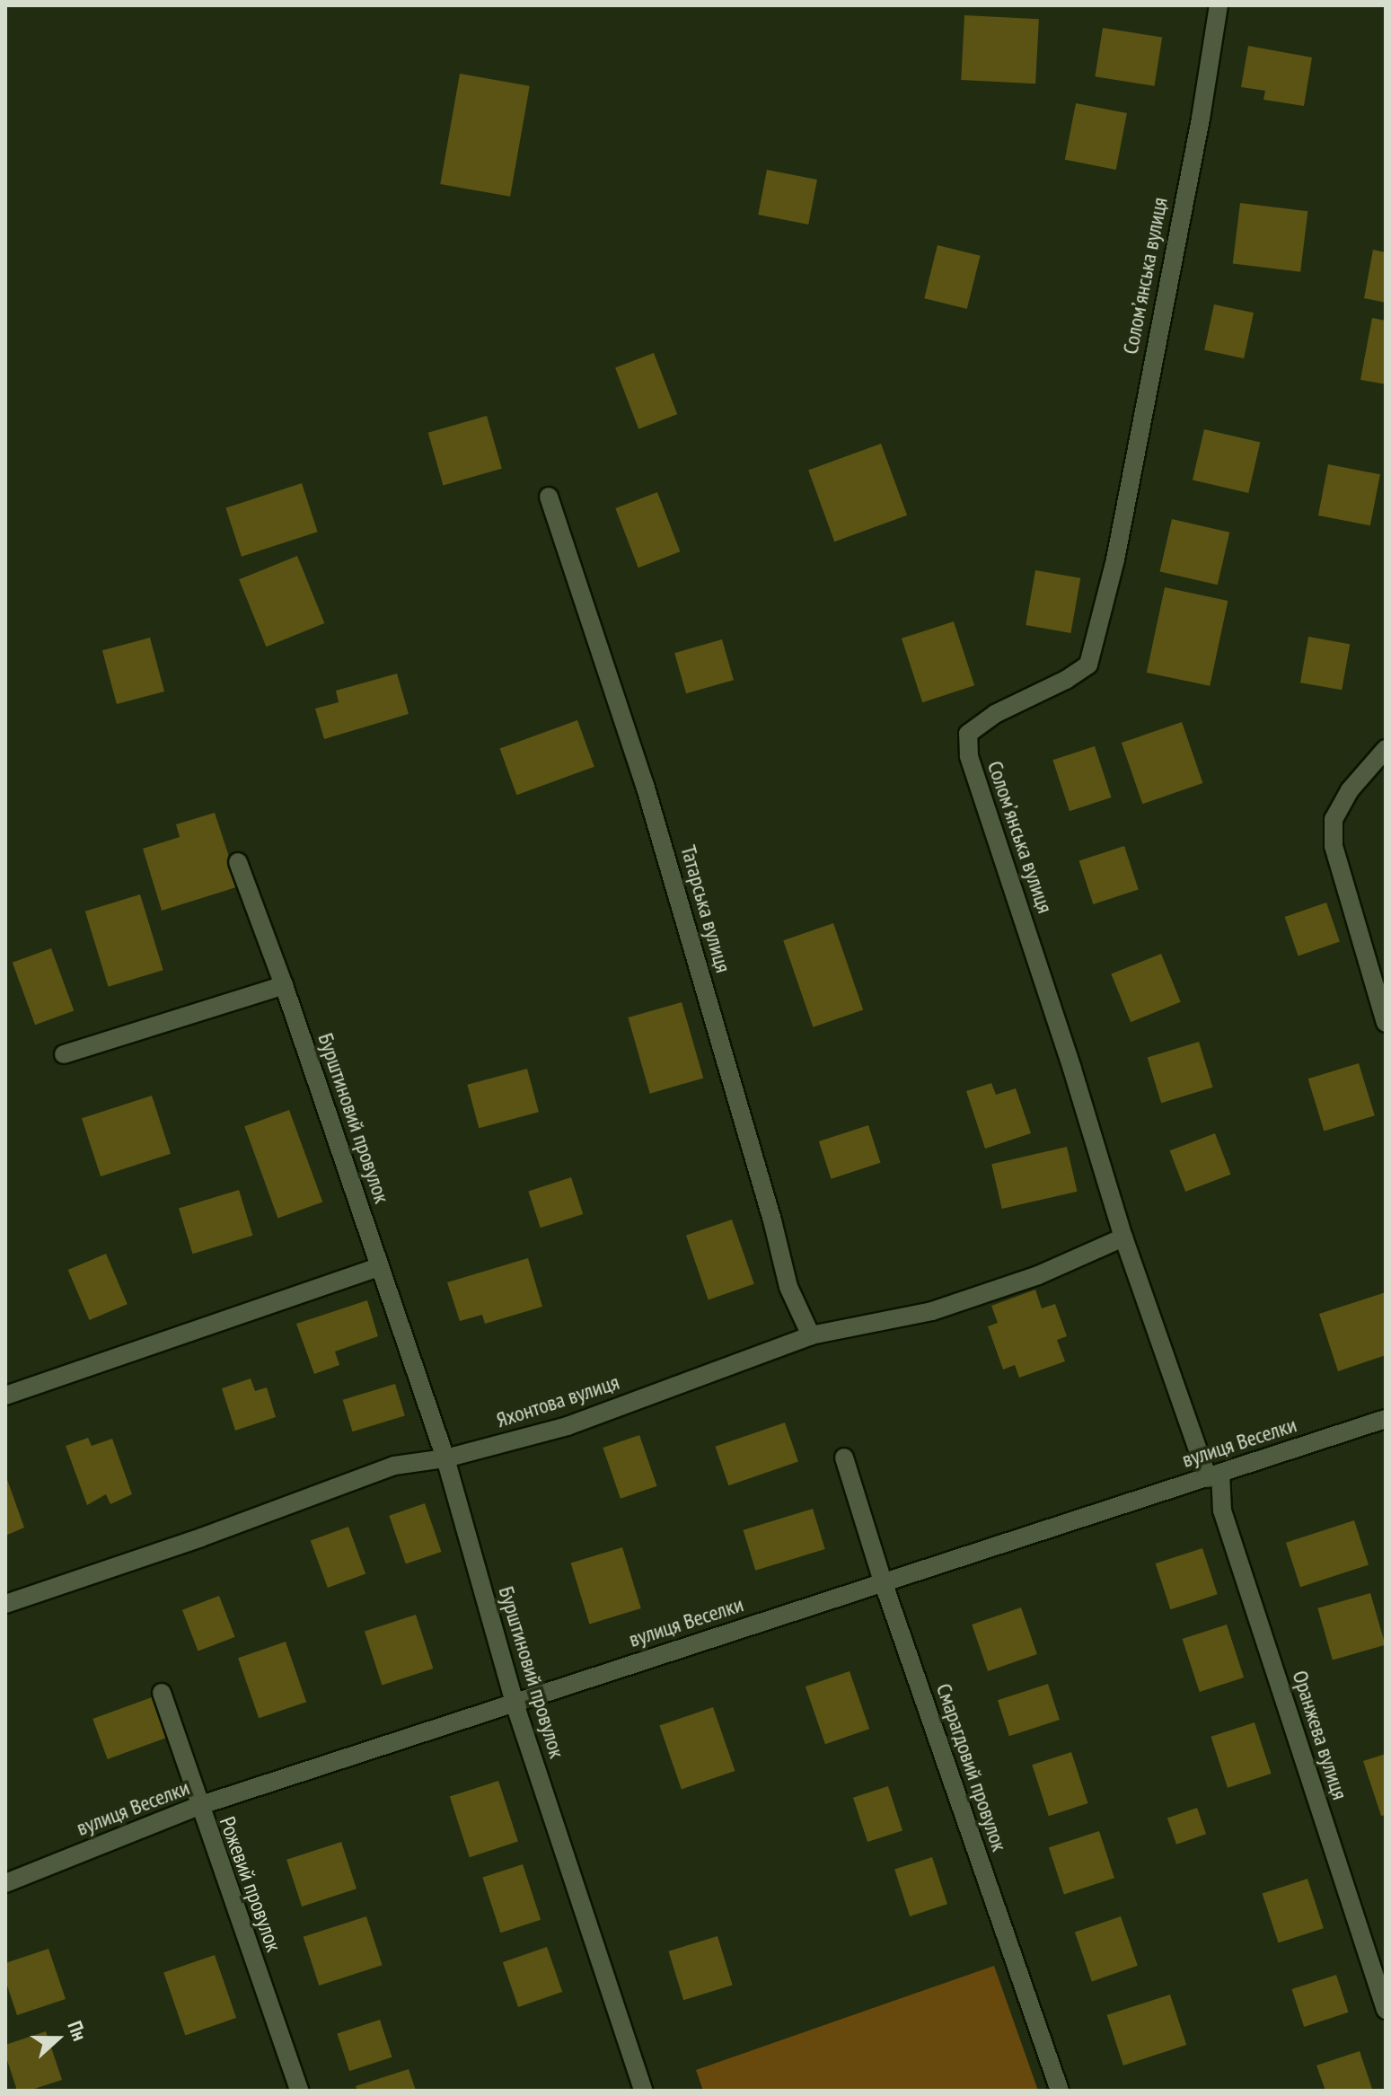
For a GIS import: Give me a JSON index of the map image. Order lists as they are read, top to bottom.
{
  "streets": {
    "street": [
      "Соломʼянська вулиця",
      "Татарська вулиця",
      "Бурштиновий провулок",
      "Яхонтова вулиця",
      "вулиця Веселки",
      "Оранжева вулиця",
      "Смарагдовий провулок",
      "Рожевий провулок"
    ]
  },
  "crossings": [
    ["Соломʼянська вулиця", "Яхонтова вулиця"],
    ["Соломʼянська вулиця", "вулиця Веселки"],
    ["Соломʼянська вулиця", "Оранжева вулиця"],
    ["Татарська вулиця", "Яхонтова вулиця"],
    ["Бурштиновий провулок", "Яхонтова вулиця"],
    ["Бурштиновий провулок", "вулиця Веселки"],
    ["вулиця Веселки", "Оранжева вулиця"],
    ["вулиця Веселки", "Смарагдовий провулок"],
    ["вулиця Веселки", "Рожевий провулок"]
  ],
  "north": "right"
}
